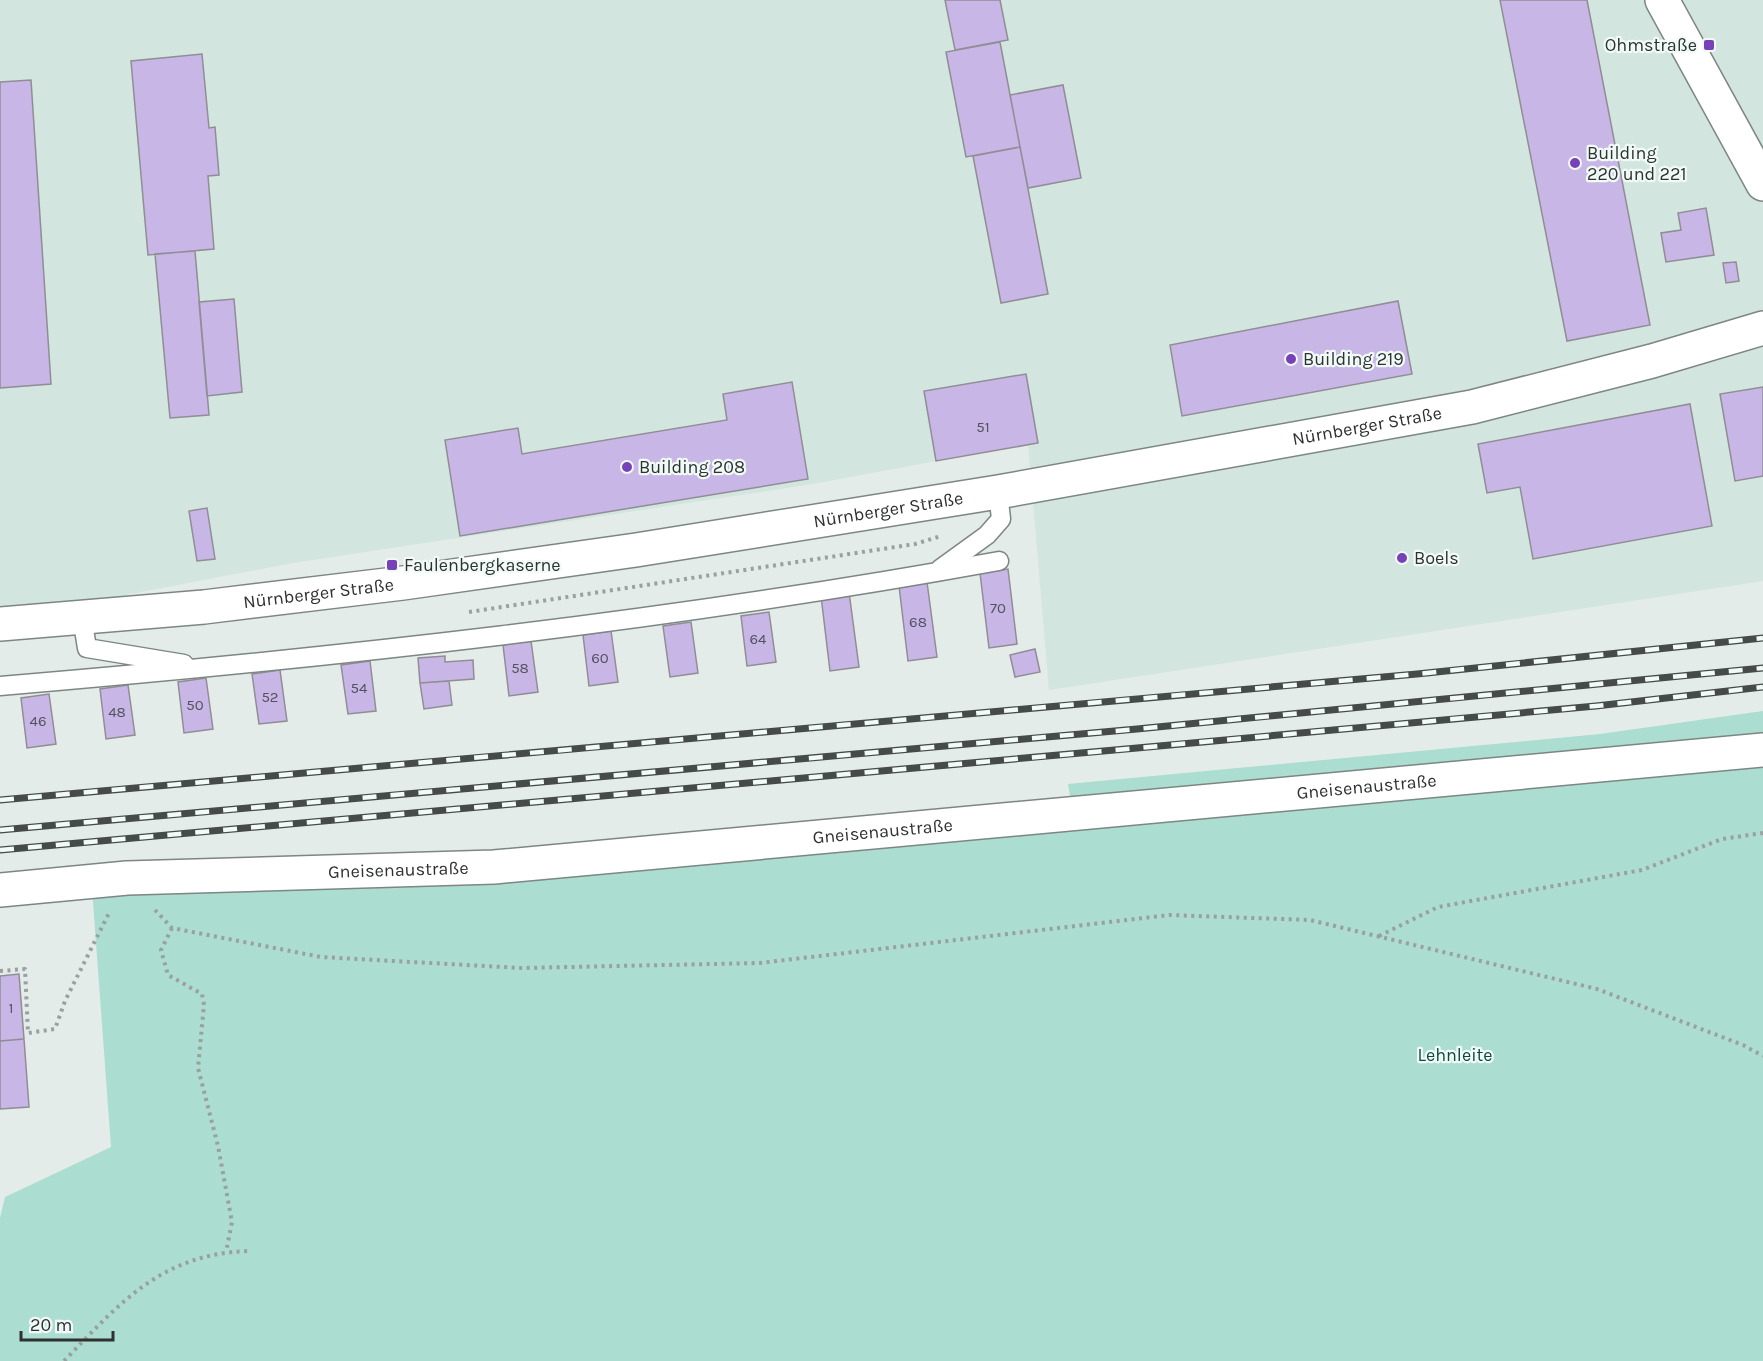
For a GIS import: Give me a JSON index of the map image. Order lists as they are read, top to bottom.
{
  "streets": {
    "street": ["Nürnberger Straße", "Gneisenaustraße"]
  },
  "parks": ["Lehnleite"],
  "places": {
    "transit": ["Ohmstraße", "Faulenbergkaserne"],
    "other": [
      "Building 220 und 221",
      "Building 219",
      "Building 208",
      "Boels"
    ]
  },
  "house_numbers": [
    "51",
    "70",
    "68",
    "64",
    "60",
    "58",
    "54",
    "52",
    "50",
    "48",
    "46",
    "1"
  ],
  "scale_bar": "20 m"
}
